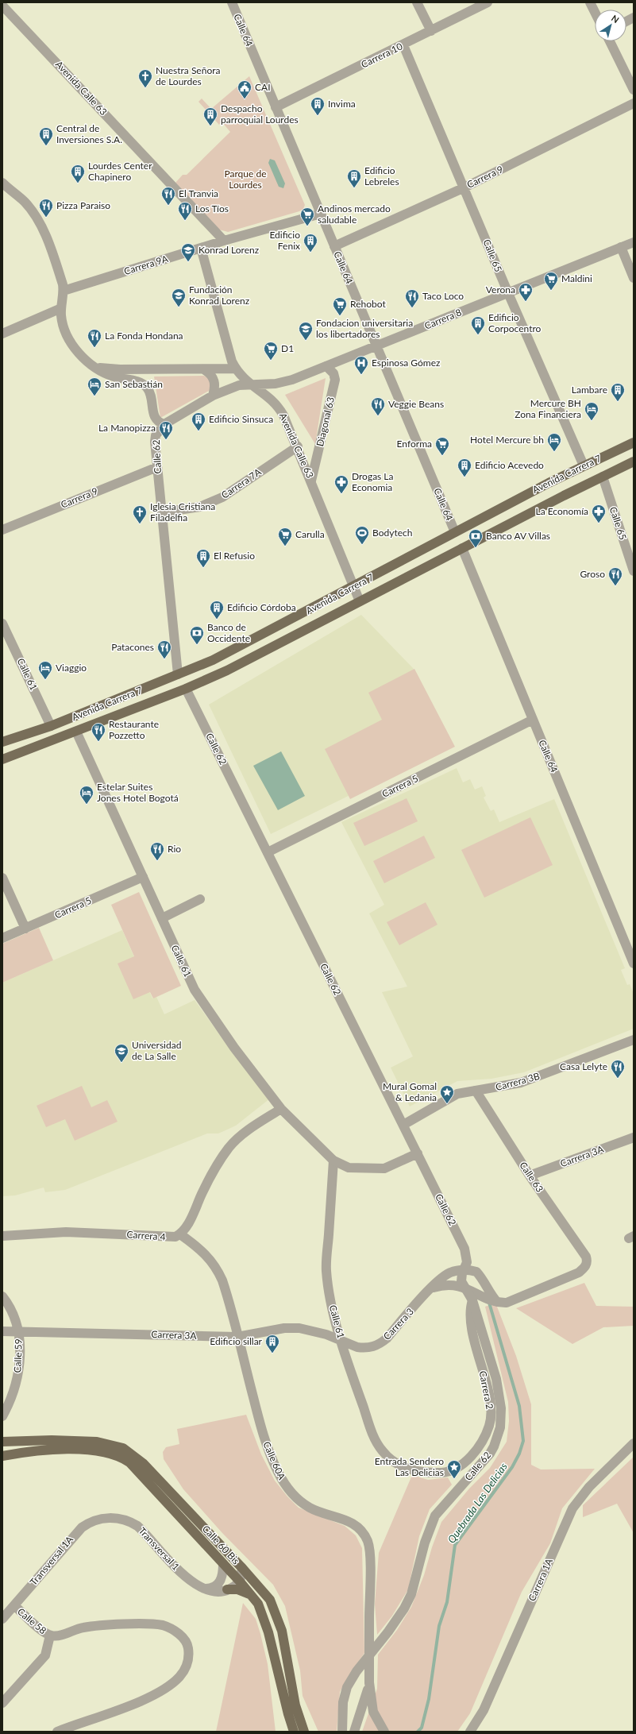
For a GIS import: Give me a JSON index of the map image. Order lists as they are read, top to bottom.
{
  "streets": {
    "main road": ["Avenida Carrera 7", "Calle 60 Bis"],
    "street": [
      "Calle 64",
      "Carrera 10",
      "Avenida Calle 63",
      "Carrera 9",
      "Calle 65",
      "Carrera 9A",
      "Carrera 8",
      "Diagonal 63",
      "Calle 62",
      "Carrera 7A",
      "Calle 61",
      "Carrera 5",
      "Carrera 3B",
      "Carrera 3A",
      "Calle 63",
      "Carrera 4",
      "Carrera 3",
      "Calle 59",
      "Carrera 2",
      "Calle 60A",
      "Transversal 1",
      "Transversal 1A",
      "Carrera 1A",
      "Calle 58"
    ]
  },
  "crossings": [
    ["Calle 64", "Carrera 10"],
    ["Calle 64", "Carrera 9"],
    ["Calle 64", "Carrera 9A"],
    ["Calle 64", "Carrera 8"],
    ["Calle 64", "Avenida Carrera 7"],
    ["Calle 64", "Carrera 5"],
    ["Carrera 10", "Calle 65"],
    ["Avenida Calle 63", "Carrera 9A"],
    ["Avenida Calle 63", "Carrera 8"],
    ["Avenida Calle 63", "Diagonal 63"],
    ["Avenida Calle 63", "Avenida Carrera 7"],
    ["Avenida Calle 63", "Carrera 7A"],
    ["Carrera 9", "Calle 65"],
    ["Carrera 9", "Calle 62"],
    ["Calle 65", "Carrera 8"],
    ["Calle 65", "Avenida Carrera 7"],
    ["Carrera 8", "Diagonal 63"],
    ["Calle 62", "Avenida Carrera 7"],
    ["Calle 62", "Carrera 7A"],
    ["Calle 62", "Calle 61"],
    ["Calle 62", "Carrera 5"],
    ["Calle 62", "Carrera 3B"],
    ["Calle 62", "Carrera 3"],
    ["Calle 62", "Carrera 2"],
    ["Avenida Carrera 7", "Calle 61"],
    ["Calle 61", "Carrera 5"],
    ["Calle 61", "Carrera 3A"],
    ["Calle 61", "Carrera 4"],
    ["Calle 61", "Carrera 3"],
    ["Calle 61", "Carrera 2"],
    ["Carrera 3B", "Calle 63"],
    ["Carrera 3A", "Calle 63"],
    ["Carrera 3A", "Carrera 3"],
    ["Carrera 3A", "Calle 59"],
    ["Carrera 3A", "Calle 60A"],
    ["Carrera 4", "Calle 60A"],
    ["Calle 60 Bis", "Transversal 1"],
    ["Transversal 1", "Transversal 1A"],
    ["Transversal 1A", "Calle 58"]
  ],
  "water": ["Quebrada Las Delicias"],
  "parks": ["Parque de Lourdes"],
  "places": {
    "church": ["Nuestra Señora de Lourdes", "Iglesia Cristiana Filadelfia"],
    "public building": ["CAI"],
    "building": [
      "Invima",
      "Despacho parroquial Lourdes",
      "Central de Inversiones S.A.",
      "Lourdes Center Chapinero",
      "Edificio Lebreles",
      "Edificio Fenix",
      "Edificio Corpocentro",
      "Lambare",
      "Edificio Sinsuca",
      "Edificio Acevedo",
      "El Refusio",
      "Edificio Córdoba",
      "Edificio sillar"
    ],
    "restaurant": [
      "El Tranvia",
      "Pizza Paraiso",
      "Los Tíos",
      "Taco Loco",
      "La Fonda Hondana",
      "Veggie Beans",
      "La Manopizza",
      "Groso",
      "Patacones",
      "Restaurante Pozzetto",
      "Rio",
      "Casa Lelyte"
    ],
    "supermarket": [
      "Andinos mercado saludable",
      "Maldini",
      "Rehobot",
      "D1",
      "Enforma",
      "Carulla"
    ],
    "school or university": [
      "Konrad Lorenz",
      "Fundación Konrad Lorenz",
      "Fondacion universitaria los libertadores",
      "Universidad de La Salle"
    ],
    "pharmacy": ["Verona", "Drogas La Economia", "La Economía"],
    "hospital": ["Espinosa Gómez"],
    "hotel": [
      "San Sebastián",
      "Mercure BH Zona Financiera",
      "Hotel Mercure bh",
      "Viaggio",
      "Estelar Suites Jones Hotel Bogotá"
    ],
    "sports": ["Bodytech"],
    "bank": ["Banco AV Villas", "Banco de Occidente"],
    "place": ["Mural Gomal & Ledania", "Entrada Sendero Las Delicias"]
  },
  "north": "top right"
}
